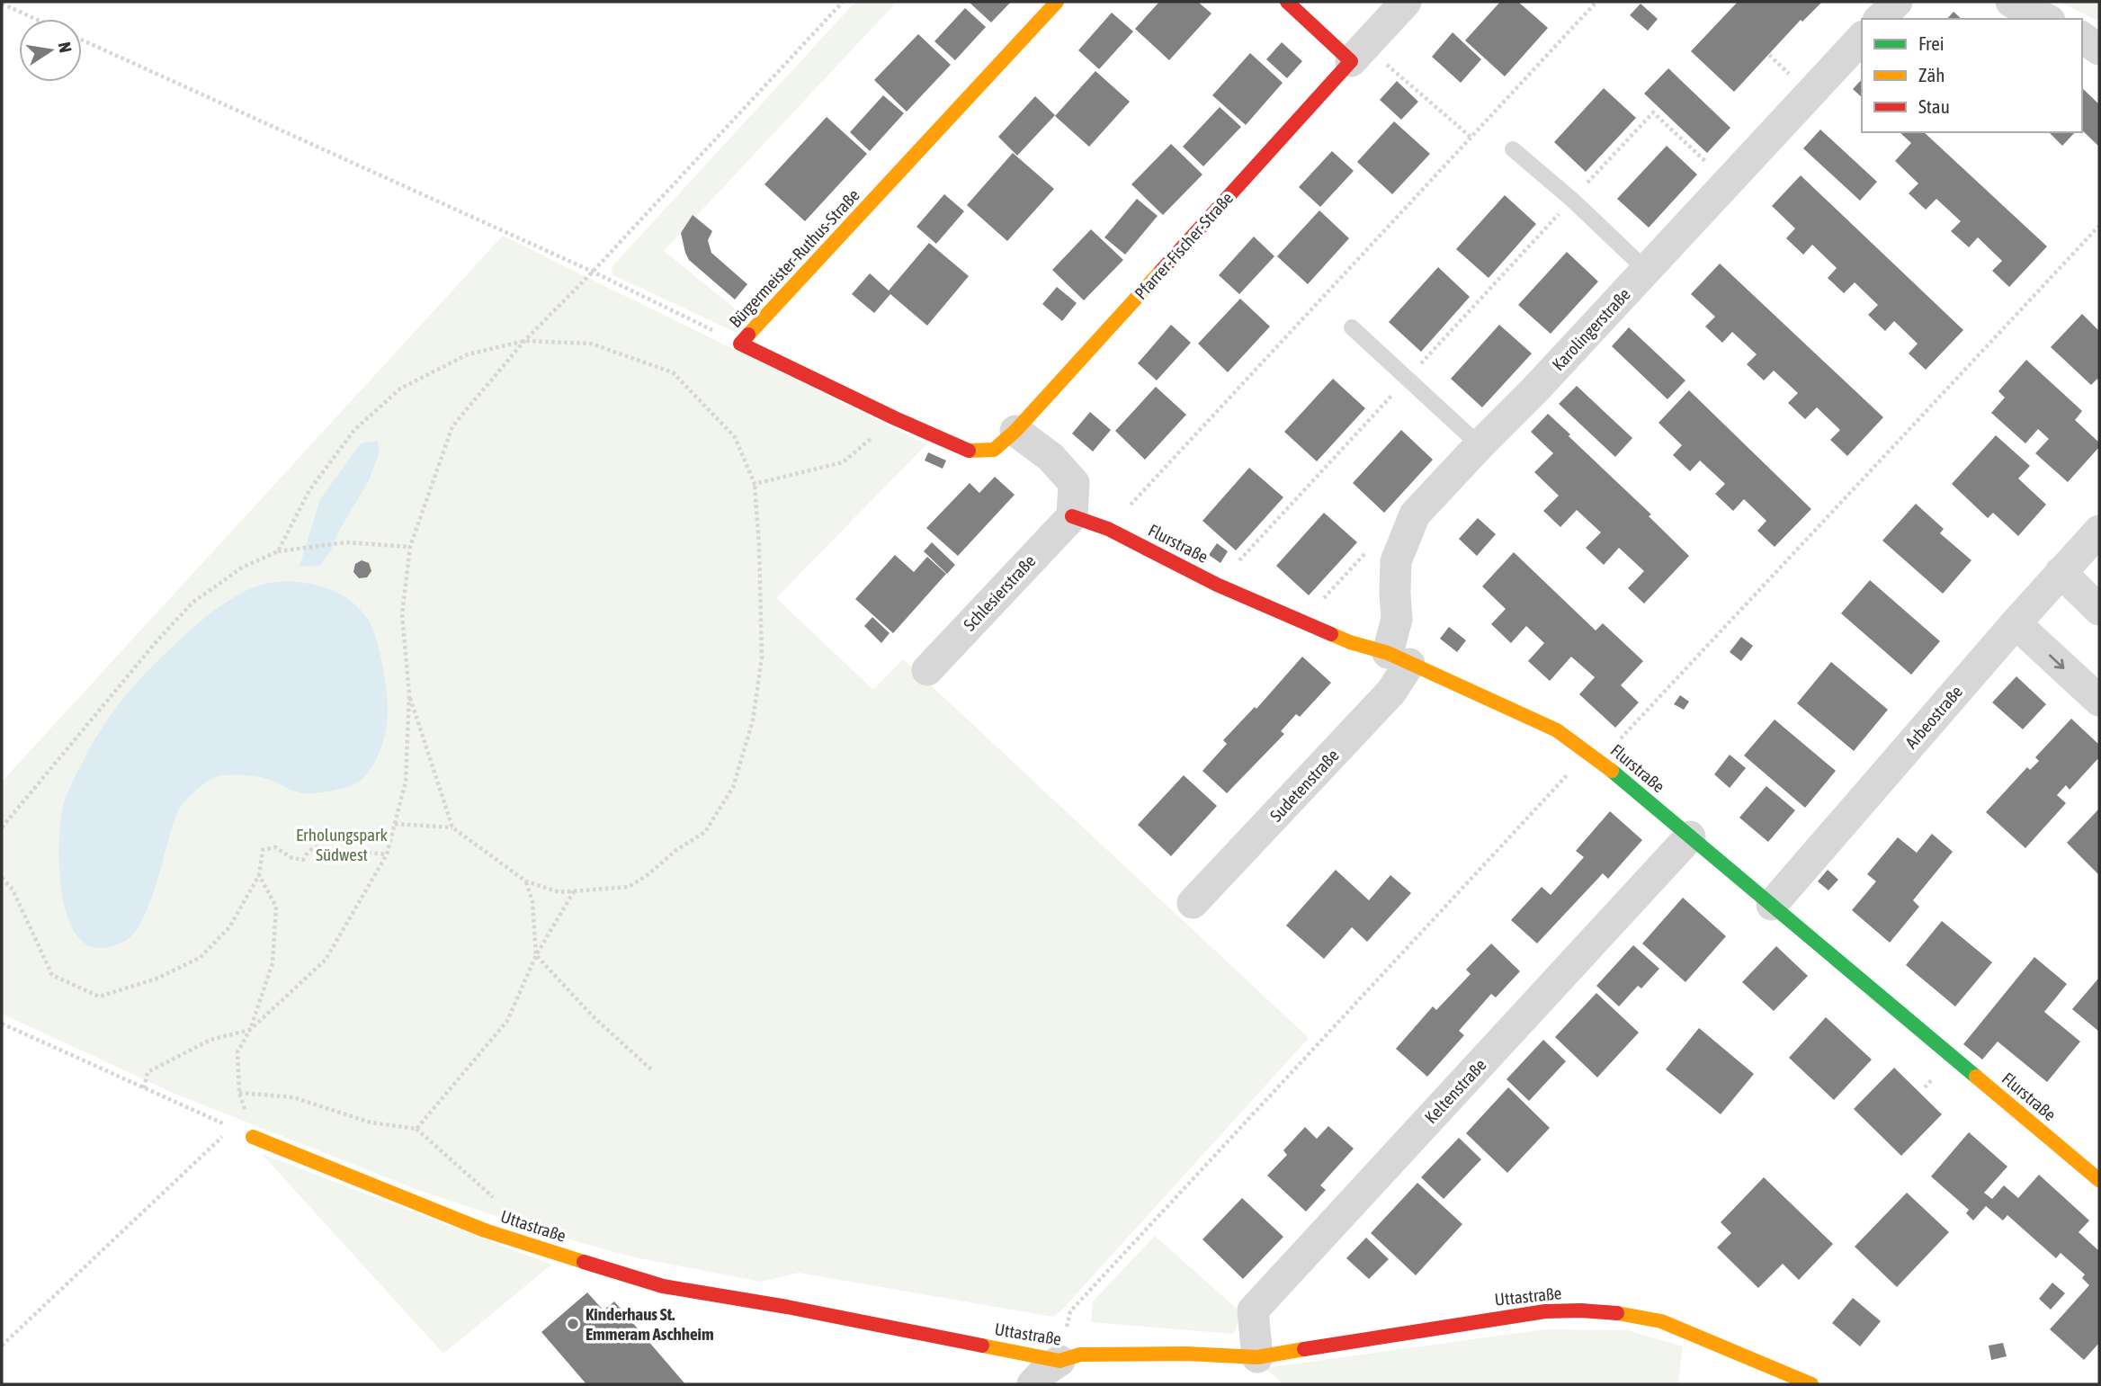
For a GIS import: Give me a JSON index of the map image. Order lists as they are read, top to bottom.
{
  "streets": {
    "street": [
      "Pfarrer-Fischer-Straße",
      "Bürgermeister-Ruthus-Straße",
      "Karolingerstraße",
      "Flurstraße",
      "Schlesierstraße",
      "Arbeostraße",
      "Sudetenstraße",
      "Keltenstraße",
      "Uttastraße"
    ]
  },
  "crossings": [
    ["Pfarrer-Fischer-Straße", "Bürgermeister-Ruthus-Straße"],
    ["Karolingerstraße", "Flurstraße"],
    ["Karolingerstraße", "Sudetenstraße"],
    ["Flurstraße", "Schlesierstraße"],
    ["Flurstraße", "Arbeostraße"],
    ["Flurstraße", "Sudetenstraße"],
    ["Flurstraße", "Keltenstraße"],
    ["Keltenstraße", "Uttastraße"]
  ],
  "parks": ["Erholungspark Südwest"],
  "places": ["Kinderhaus St. Emmeram Aschheim"],
  "legend": ["Frei", "Zäh", "Stau"],
  "north": "right"
}
